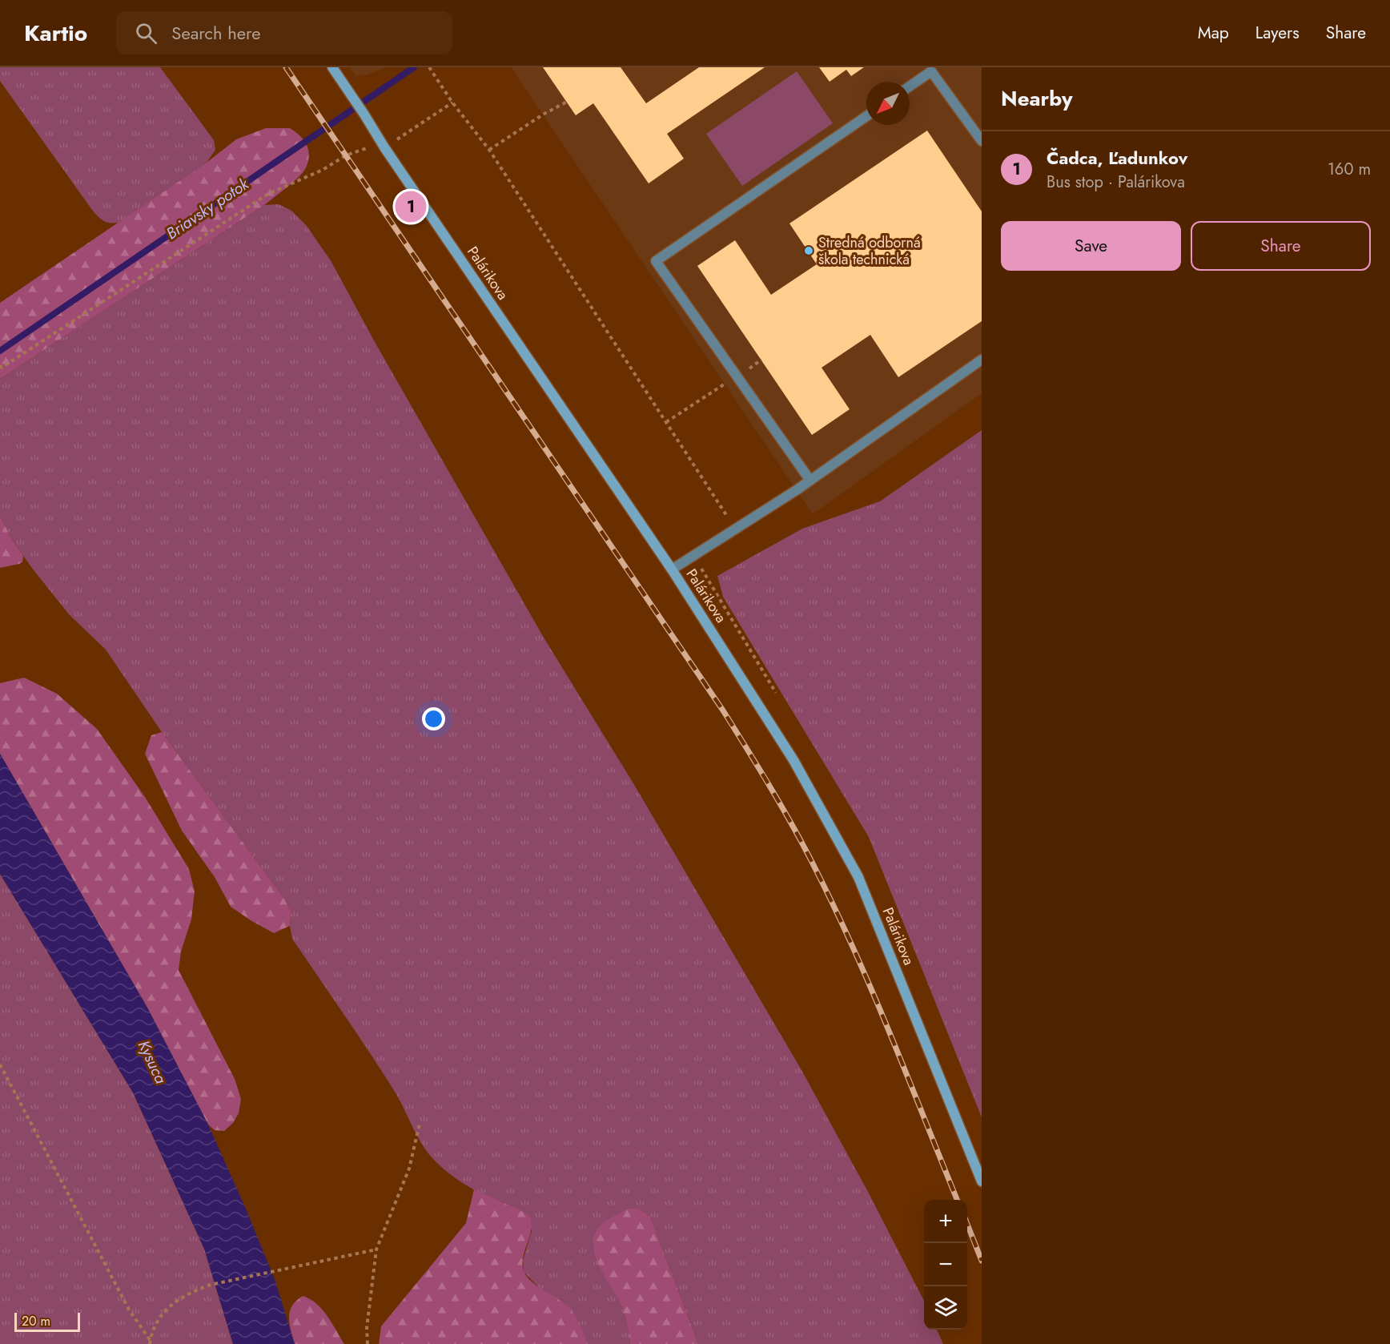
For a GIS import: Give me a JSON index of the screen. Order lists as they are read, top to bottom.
{
  "streets": {
    "main road": ["Palárikova"]
  },
  "water": ["Briavsky potok", "Kysuca"],
  "places": ["Stredná odborná škola technická"],
  "scale_bar": "20 m",
  "north": "bottom left",
  "page": {
    "header": "Kartio",
    "search": "Search here",
    "nav": ["Map", "Layers", "Share"],
    "heading": "Nearby",
    "list": [
      {
        "mark": "1",
        "name": "Čadca, Ľadunkov",
        "note": "Bus stop · Palárikova",
        "value": "160 m"
      }
    ],
    "pins": "1",
    "buttons": ["Save", "Share"],
    "map_buttons": ["+", "−"],
    "scale": "20 m"
  }
}
